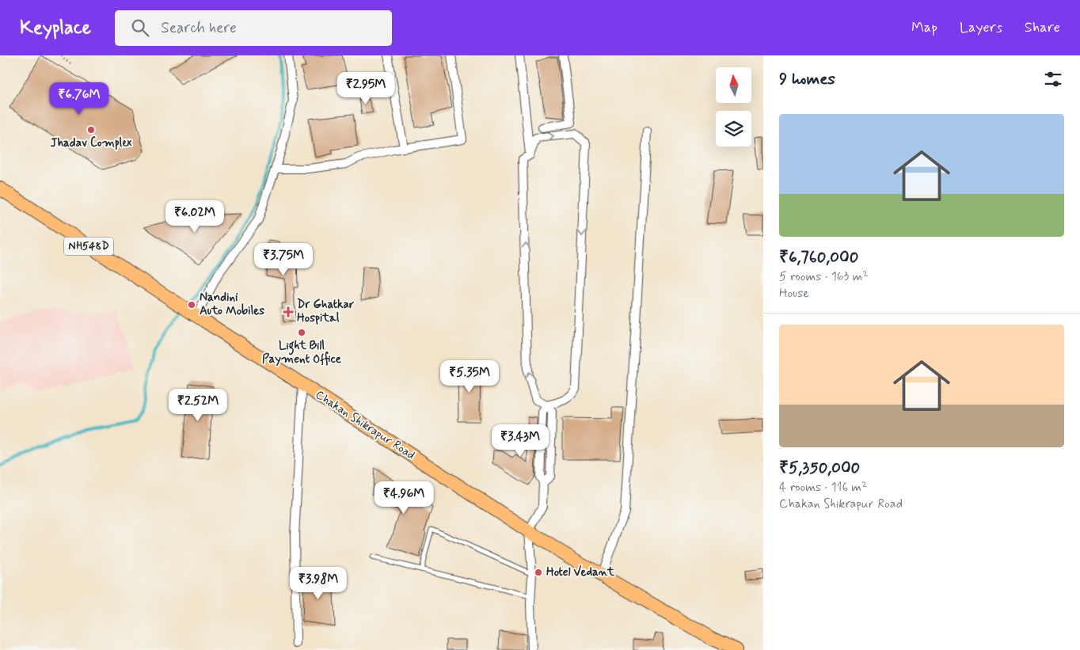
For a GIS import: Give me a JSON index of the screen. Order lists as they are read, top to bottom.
{
  "streets": {
    "highway": ["NH548D", "Chakan Shikrapur Road"]
  },
  "places": {
    "other": [
      "Jhadav Complex",
      "Nandini Auto Mobiles",
      "Light Bill Payment Office",
      "Hotel Vedant"
    ],
    "health": ["Dr Ghatkar Hospital"]
  },
  "north": "top",
  "page": {
    "header": "Keyplace",
    "search": "Search here",
    "nav": ["Map", "Layers", "Share"],
    "heading": "9 homes",
    "price": [
      "₹2.95M",
      "₹6.76M",
      "₹6.02M",
      "₹3.75M",
      "₹5.35M",
      "₹2.52M",
      "₹3.43M",
      "₹4.96M",
      "₹3.98M"
    ],
    "list": [
      {
        "name": "₹6,760,000",
        "note": "5 rooms · 163 m² · House"
      },
      {
        "name": "₹5,350,000",
        "note": "4 rooms · 116 m² · Chakan Shikrapur Road"
      }
    ]
  }
}
